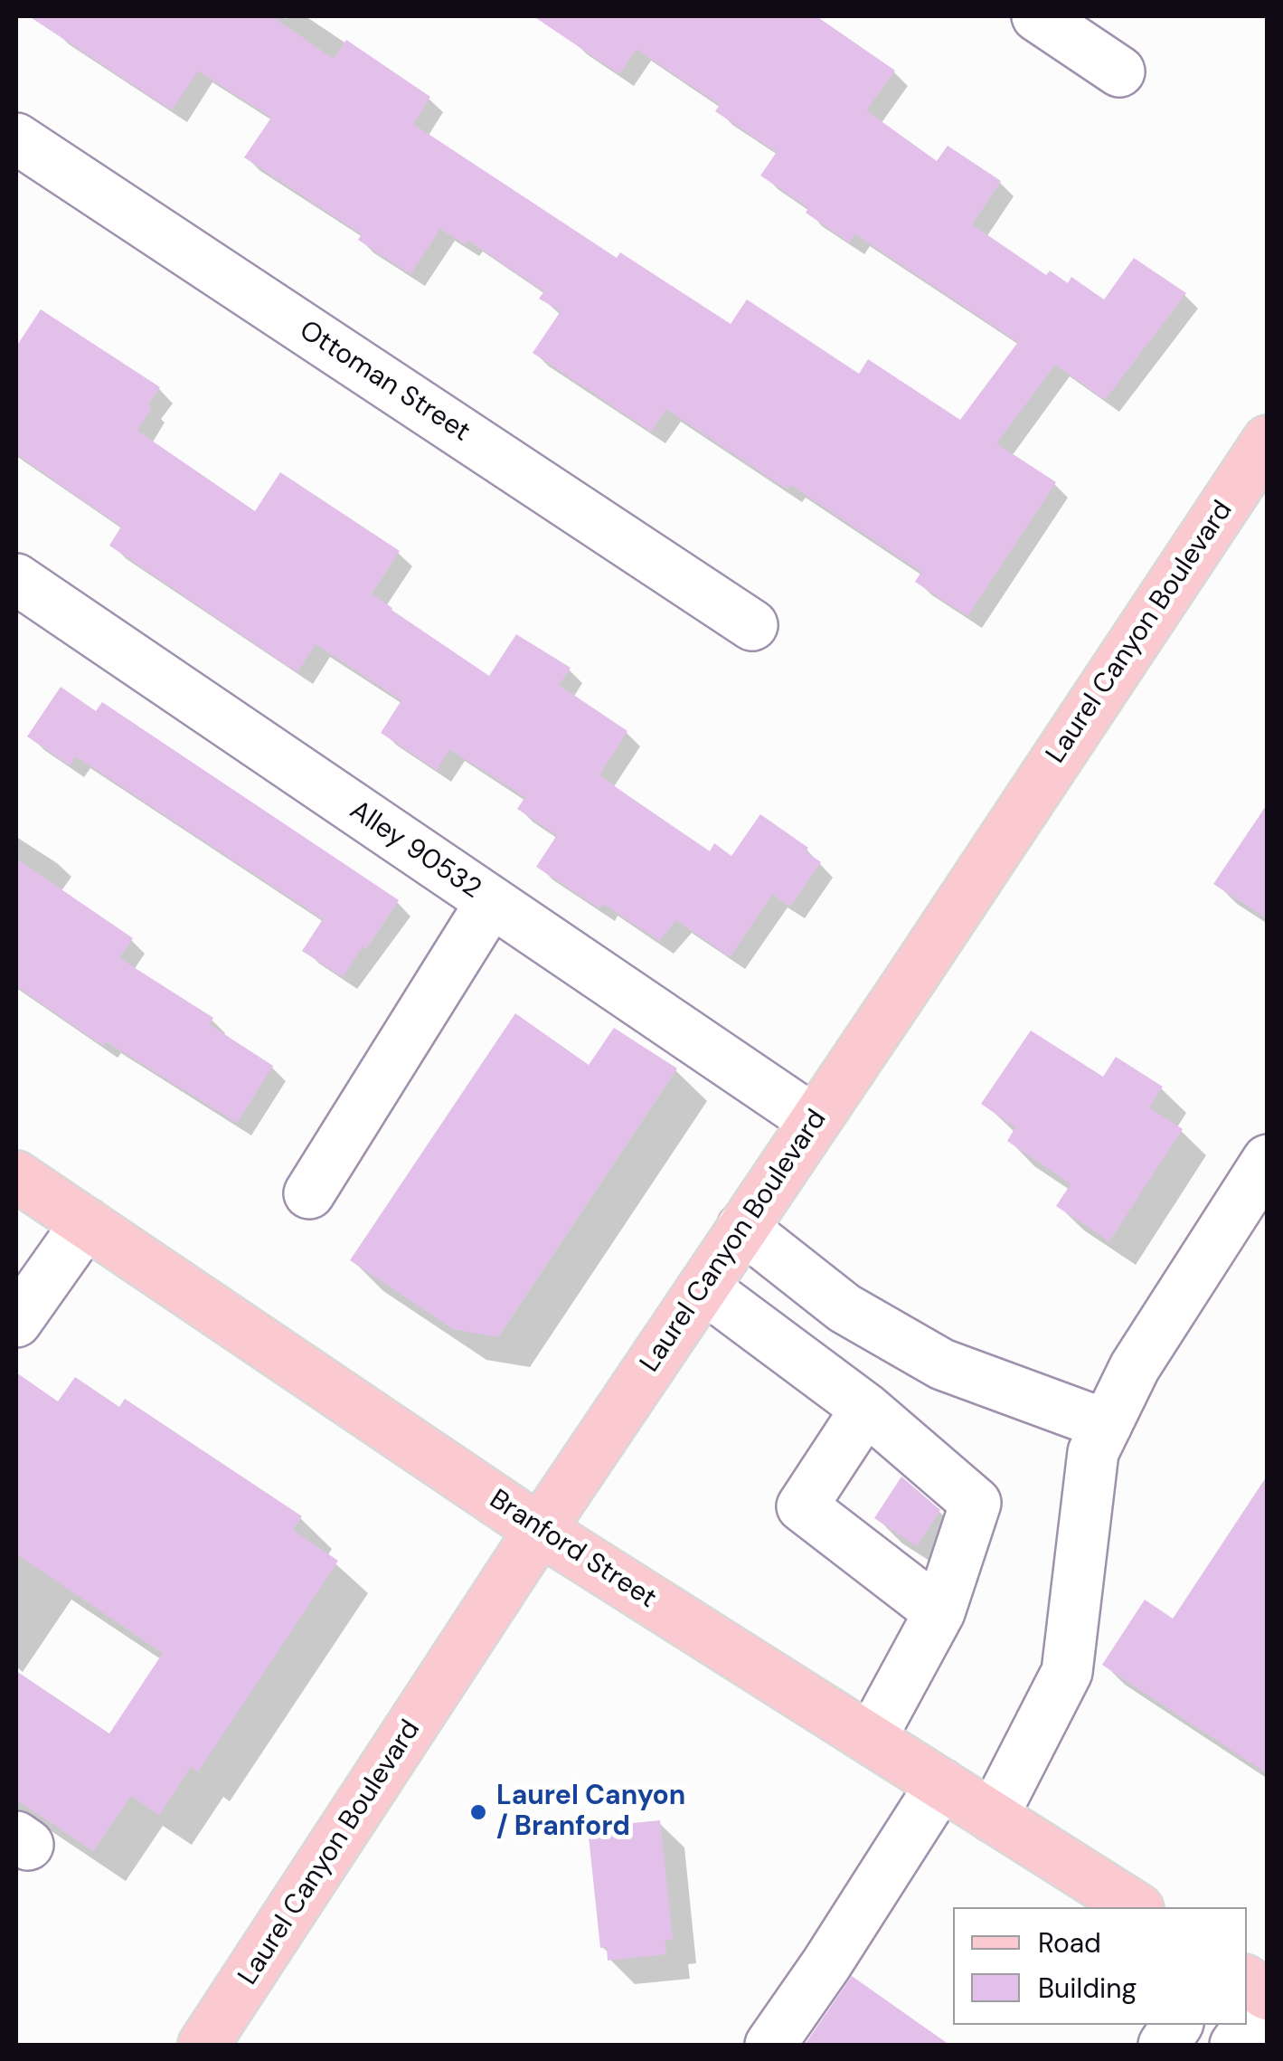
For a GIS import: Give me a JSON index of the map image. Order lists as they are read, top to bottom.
{
  "streets": {
    "main road": ["Laurel Canyon Boulevard", "Branford Street"],
    "street": ["Ottoman Street", "Alley 90532"]
  },
  "crossings": [
    ["Laurel Canyon Boulevard", "Alley 90532"],
    ["Laurel Canyon Boulevard", "Branford Street"]
  ],
  "places": ["Laurel Canyon / Branford"],
  "legend": ["Road", "Building"]
}
